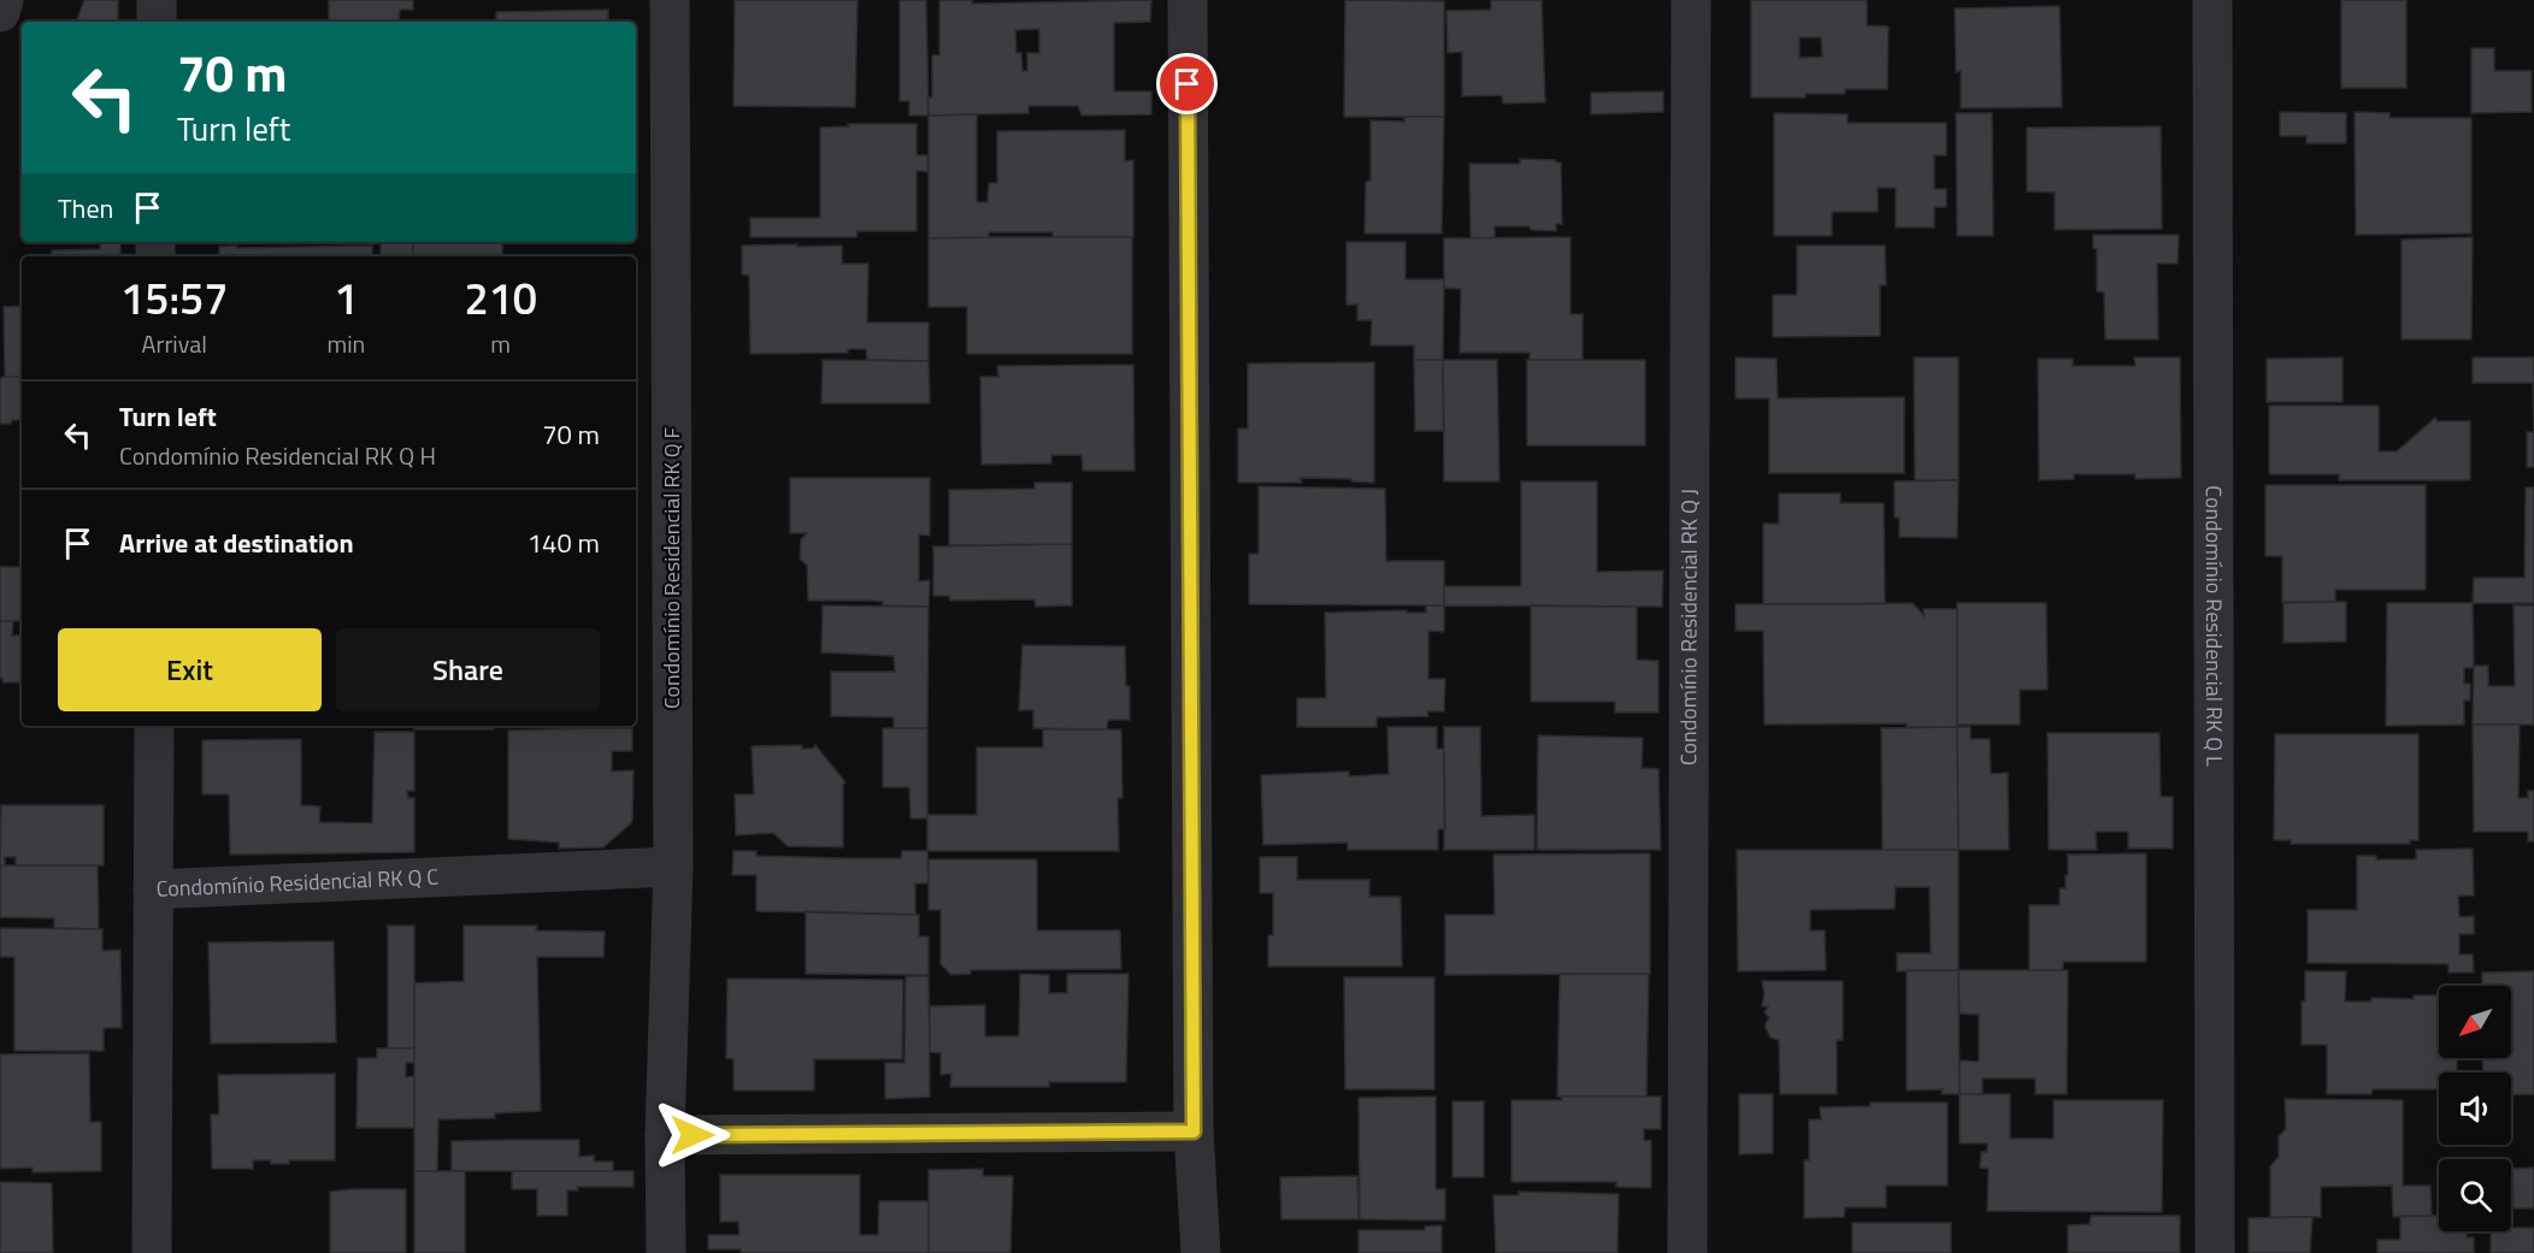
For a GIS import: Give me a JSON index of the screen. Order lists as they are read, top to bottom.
{
  "streets": {
    "street": [
      "Condomínio Residencial RK Q F",
      "Condomínio Residencial RK Q J",
      "Condomínio Residencial RK Q L",
      "Condomínio Residencial RK Q C"
    ]
  },
  "crossings": [
    ["Condomínio Residencial RK Q F", "Condomínio Residencial RK Q C"]
  ],
  "north": "bottom left",
  "page": {
    "turn": ["70 m", "Turn left"],
    "then": "Then",
    "eta": [
      "15:57",
      "Arrival",
      "1",
      "min",
      "210",
      "m"
    ],
    "list": [
      {
        "name": "Turn left",
        "note": "Condomínio Residencial RK Q H",
        "value": "70 m"
      },
      {
        "name": "Arrive at destination",
        "value": "140 m"
      }
    ],
    "buttons": ["Exit", "Share"]
  }
}
